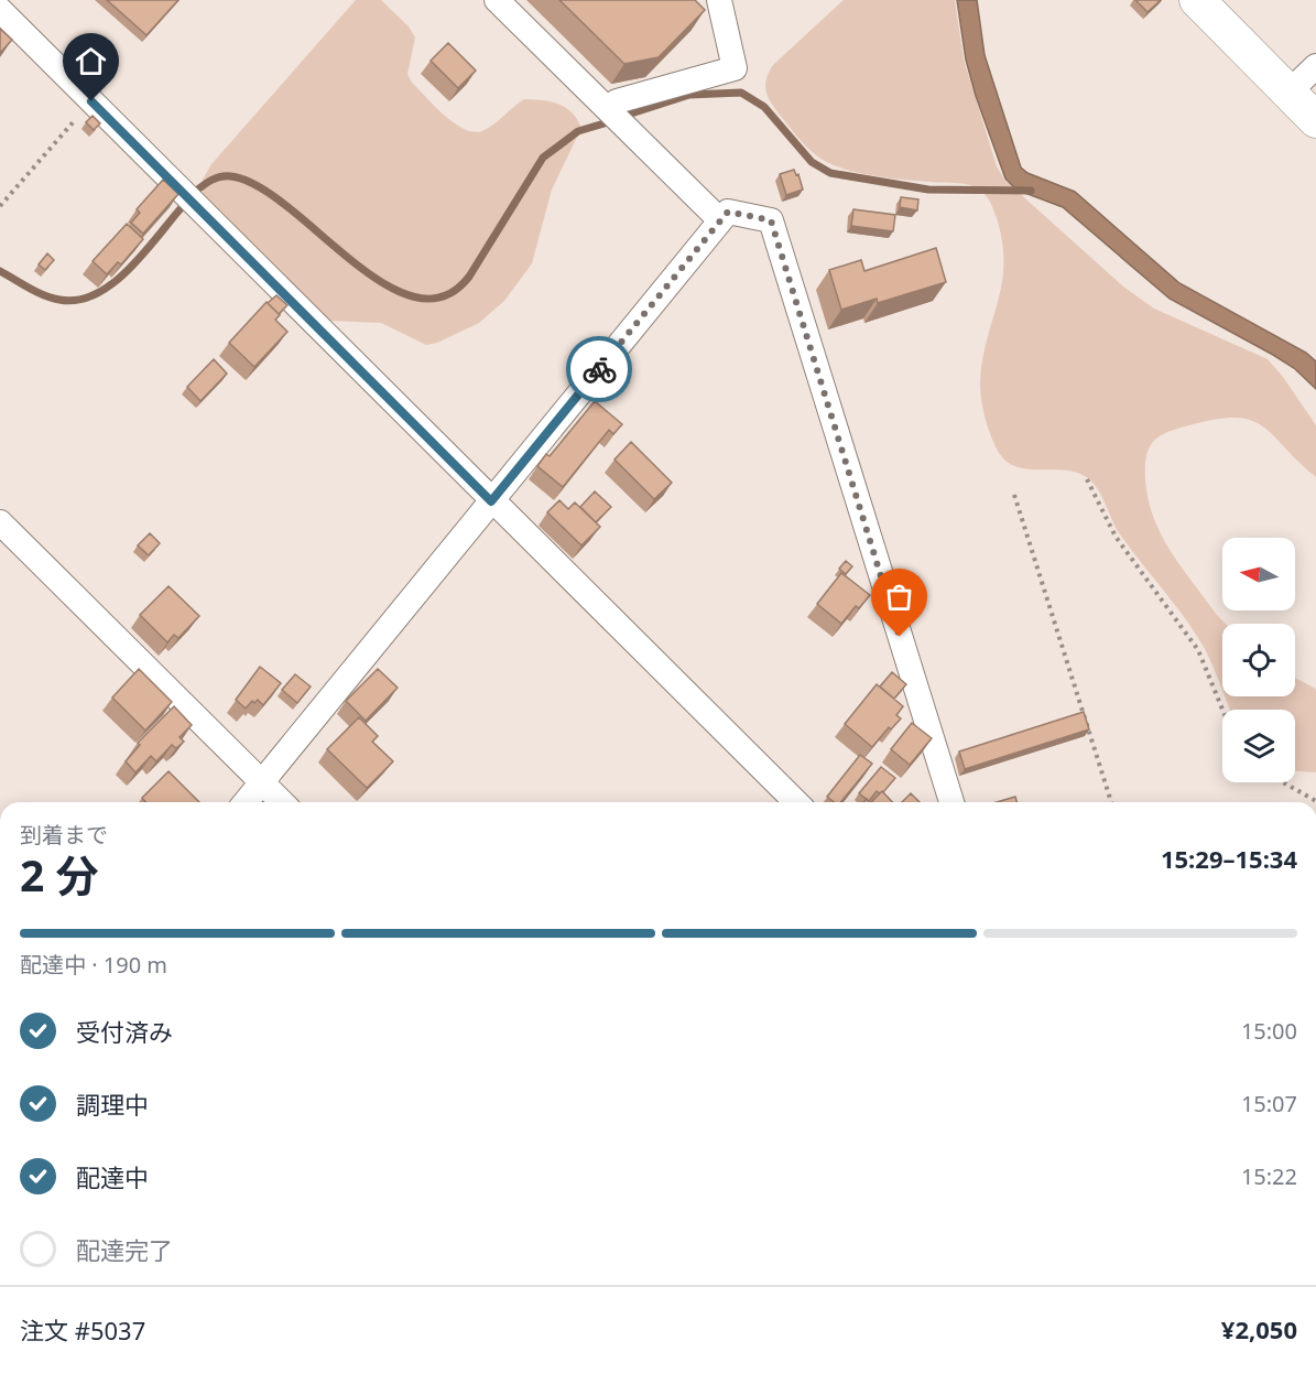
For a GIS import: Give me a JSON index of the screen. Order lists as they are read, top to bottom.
{
  "north": "left",
  "page": {
    "heading": ["2 分", "到着まで", "15:29–15:34"],
    "panel": ["注文 #5037", "¥2,050"],
    "bar": "配達中 · 190 m",
    "list": [
      ["受付済み", "15:00"],
      ["調理中", "15:07"],
      ["配達中", "15:22"],
      "配達完了"
    ]
  }
}
